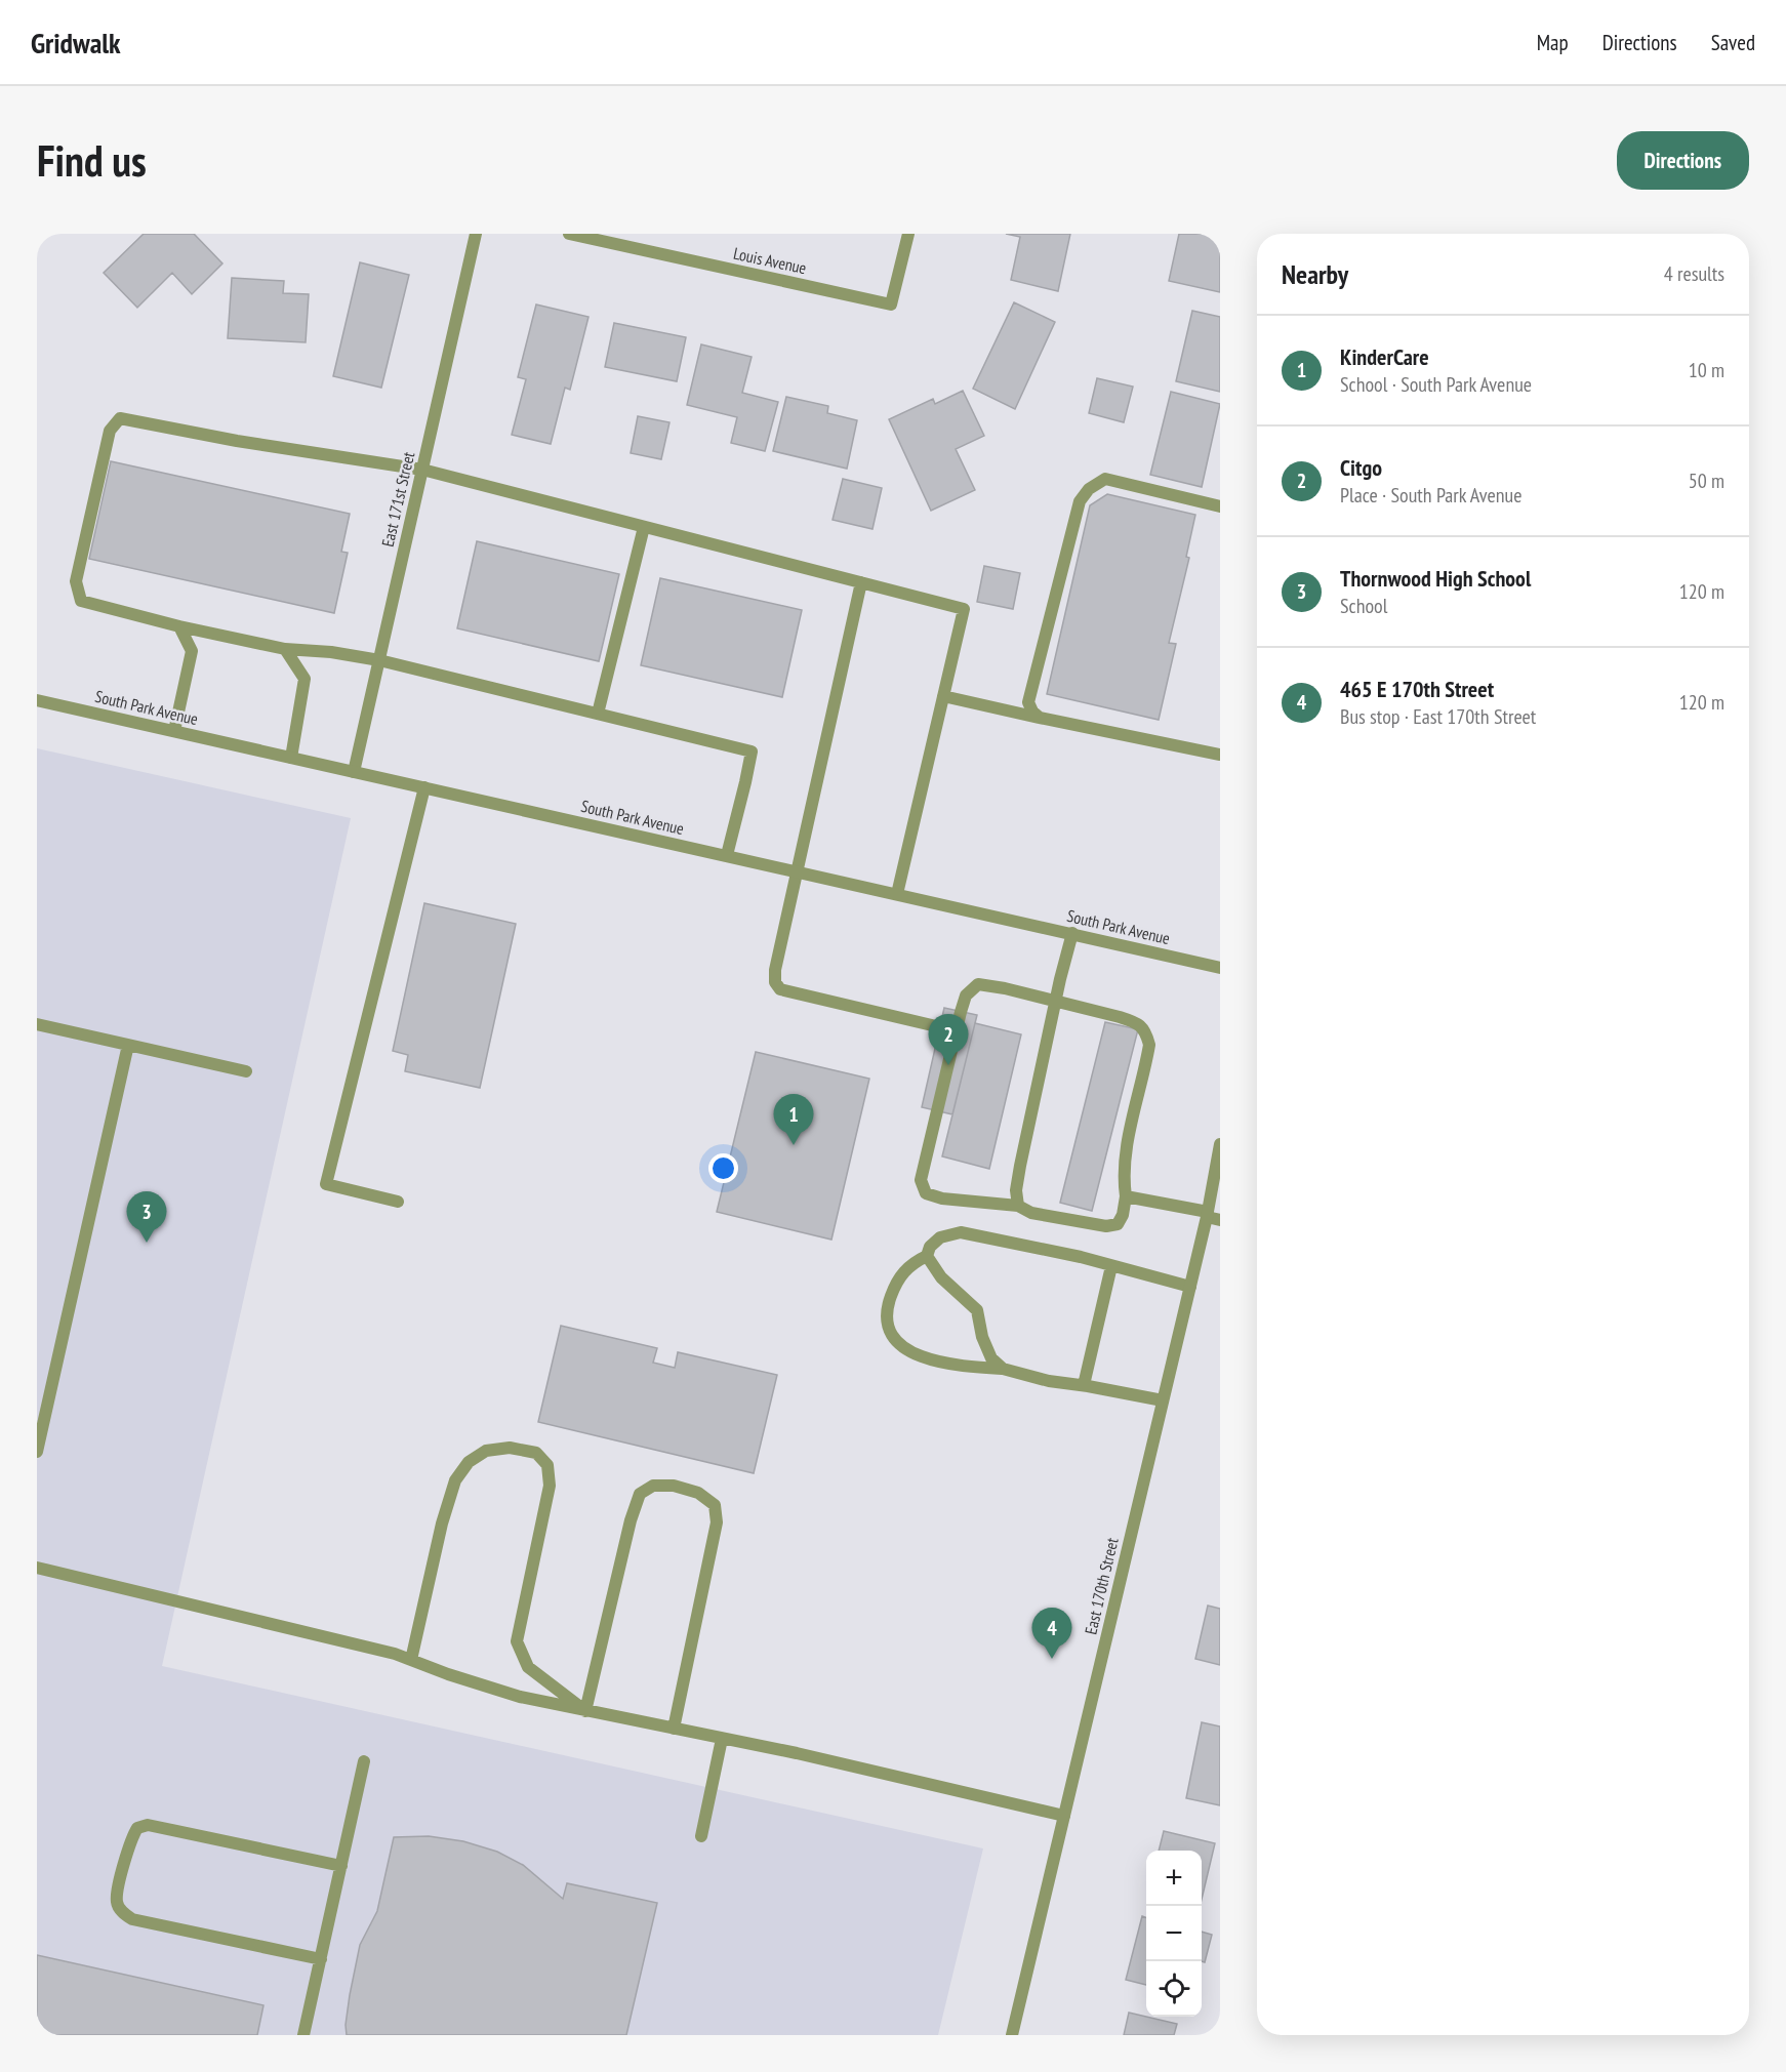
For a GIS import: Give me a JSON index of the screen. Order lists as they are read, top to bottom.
{
  "streets": {
    "street": [
      "Louis Avenue",
      "East 171st Street",
      "South Park Avenue",
      "East 170th Street"
    ]
  },
  "crossings": [
    ["East 171st Street", "South Park Avenue"]
  ],
  "page": {
    "header": "Gridwalk",
    "nav": ["Map", "Directions", "Saved"],
    "buttons": "Directions",
    "title": "Find us",
    "heading": ["Nearby", "4 results"],
    "list": [
      {
        "mark": "1",
        "name": "KinderCare",
        "note": "School · South Park Avenue",
        "value": "10 m"
      },
      {
        "mark": "2",
        "name": "Citgo",
        "note": "Place · South Park Avenue",
        "value": "50 m"
      },
      {
        "mark": "3",
        "name": "Thornwood High School",
        "note": "School",
        "value": "120 m"
      },
      {
        "mark": "4",
        "name": "465 E 170th Street",
        "note": "Bus stop · East 170th Street",
        "value": "120 m"
      }
    ],
    "pins": [
      "2",
      "1",
      "3",
      "4"
    ],
    "map_buttons": ["+", "−"]
  }
}
